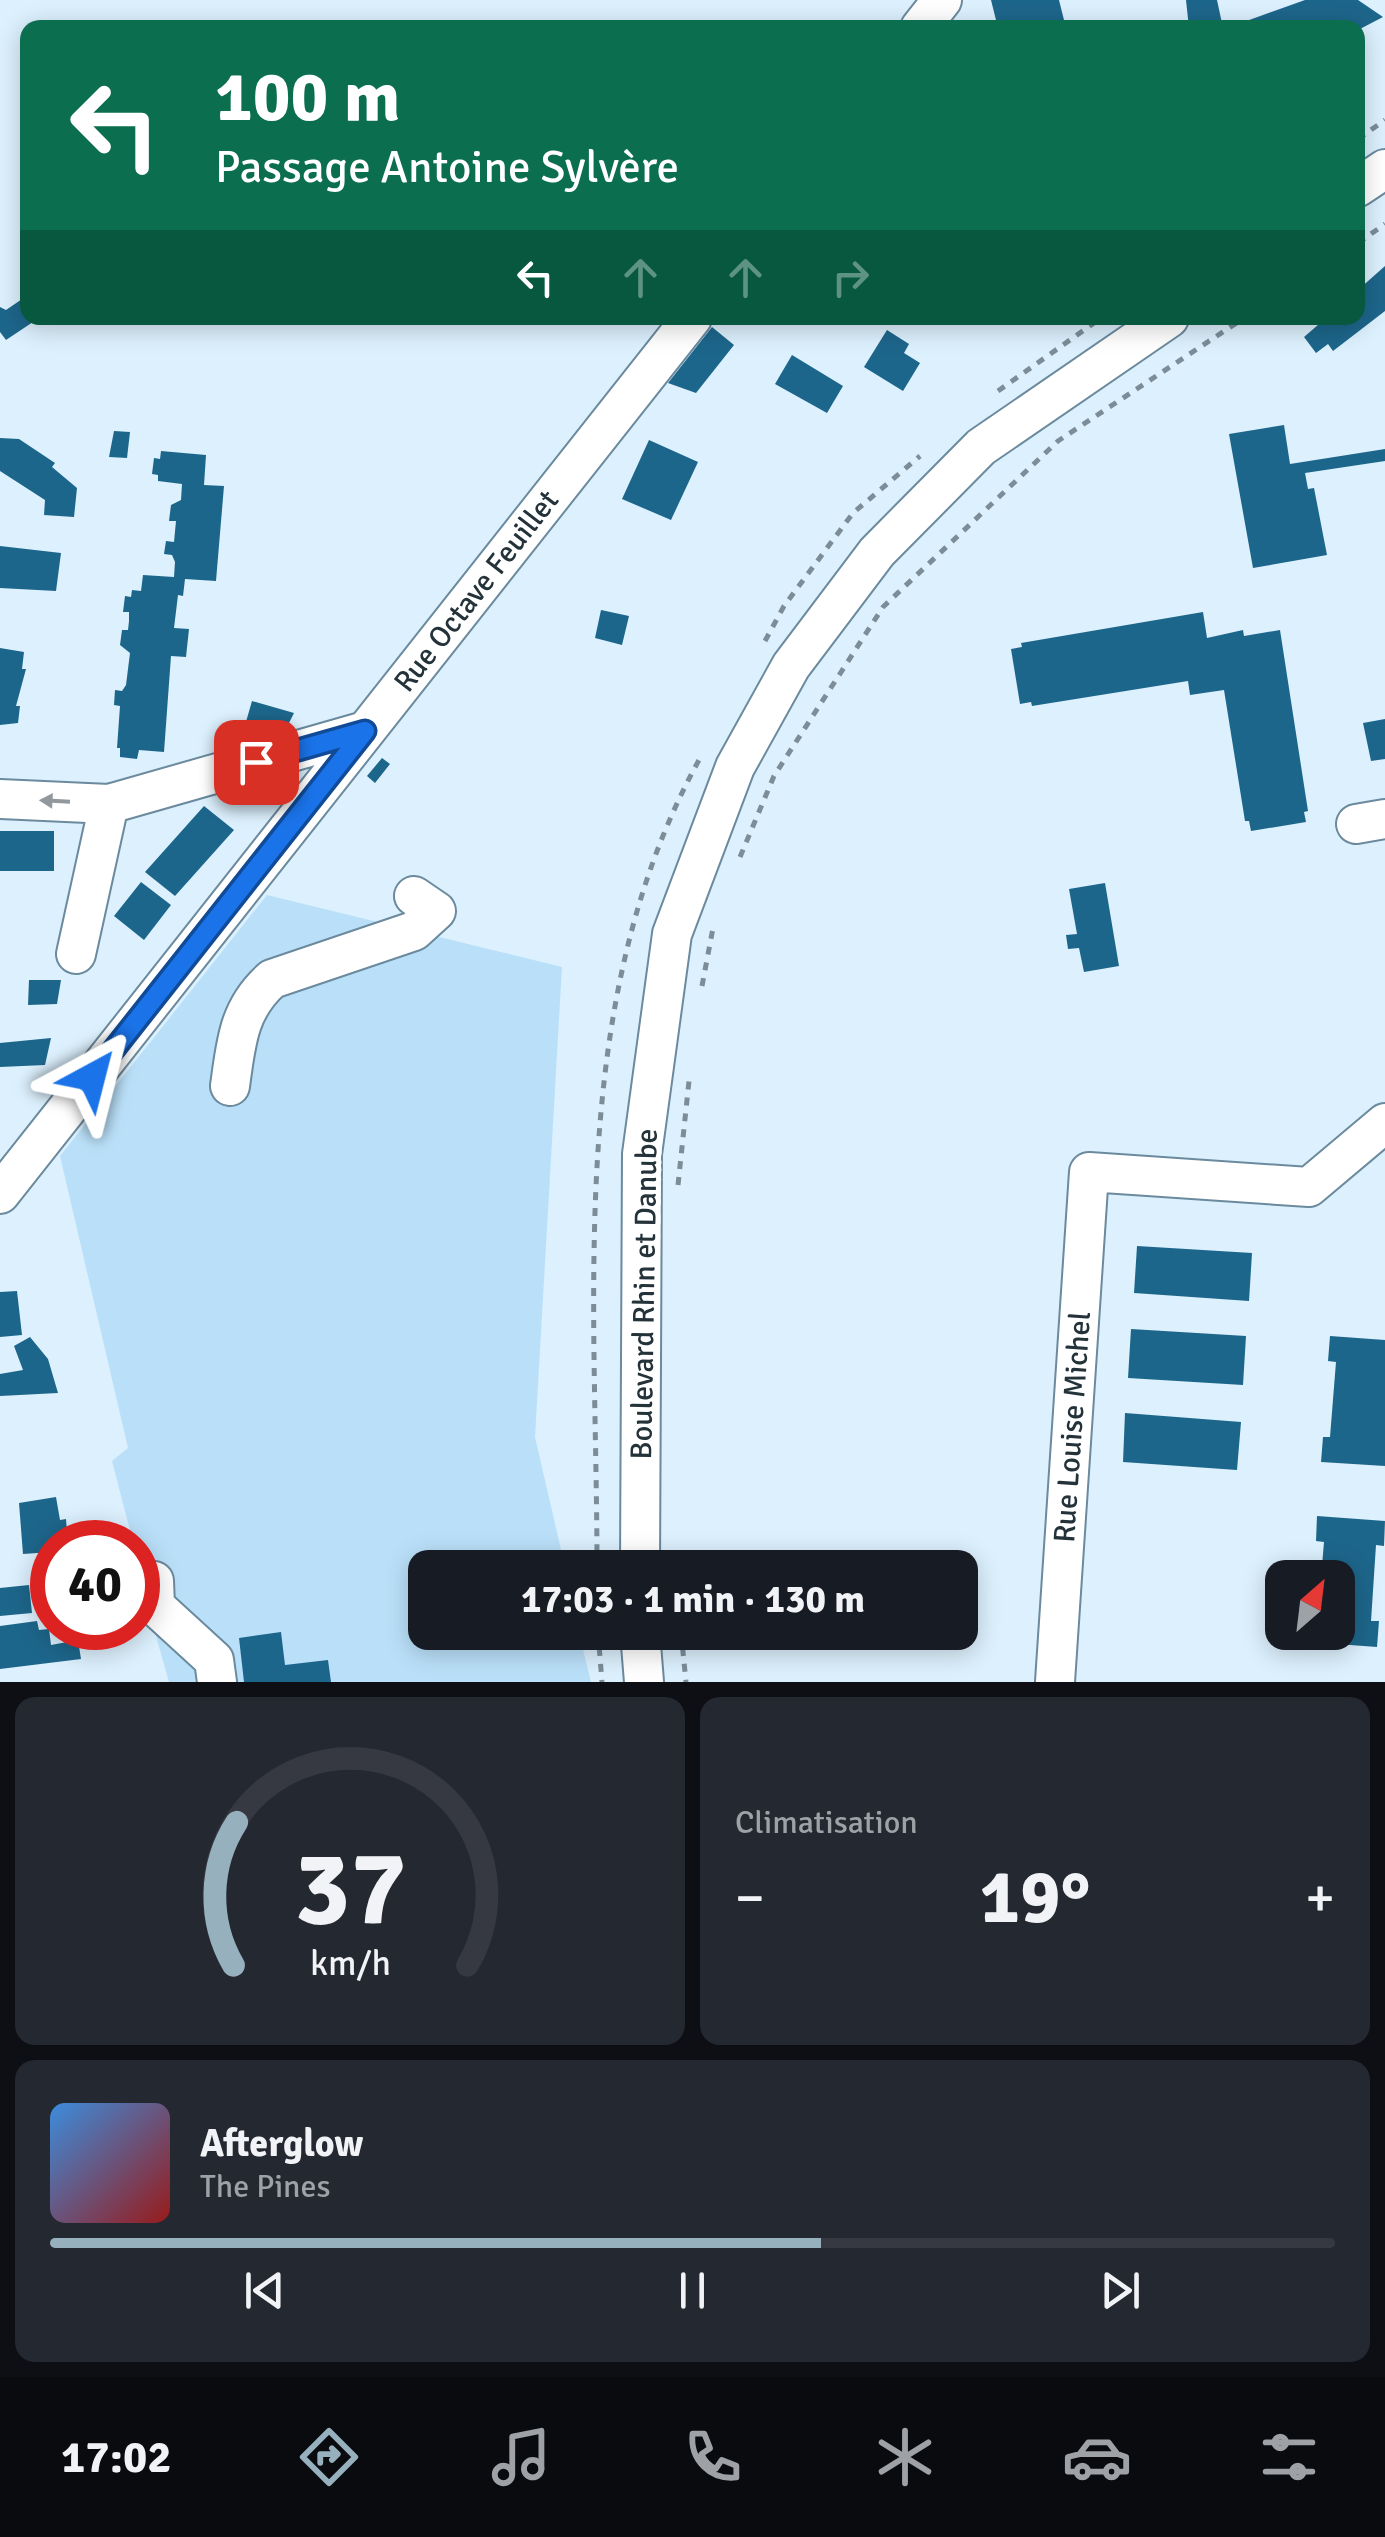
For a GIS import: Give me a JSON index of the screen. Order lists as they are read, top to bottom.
{
  "streets": {
    "street": ["Rue Octave Feuillet", "Boulevard Rhin et Danube", "Rue Louise Michel"]
  },
  "north": "top right",
  "page": {
    "turn": ["100 m", "Passage Antoine Sylvère"],
    "limit": "40",
    "trip": "17:03 · 1 min · 130 m",
    "tile": "Climatisation",
    "heat": ["−", "19°", "+"],
    "song": ["Afterglow", "The Pines"],
    "tabs": "17:02",
    "gauge": ["37", "km/h"]
  }
}
